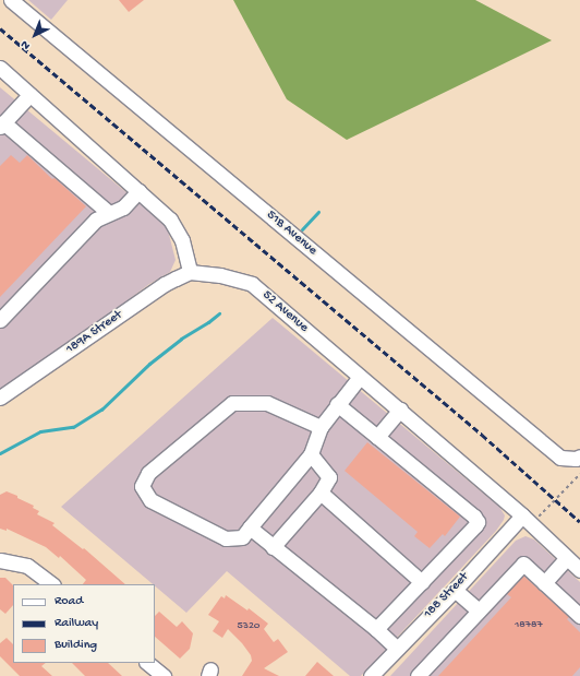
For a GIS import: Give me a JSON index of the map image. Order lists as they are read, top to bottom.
{
  "streets": {
    "street": [
      "51B Avenue",
      "52 Avenue",
      "189A Street",
      "188 Street"
    ]
  },
  "crossings": [
    ["52 Avenue", "189A Street"],
    ["52 Avenue", "188 Street"]
  ],
  "house_numbers": ["18787", "5320"],
  "legend": ["Road", "Railway", "Building"],
  "north": "bottom left"
}
